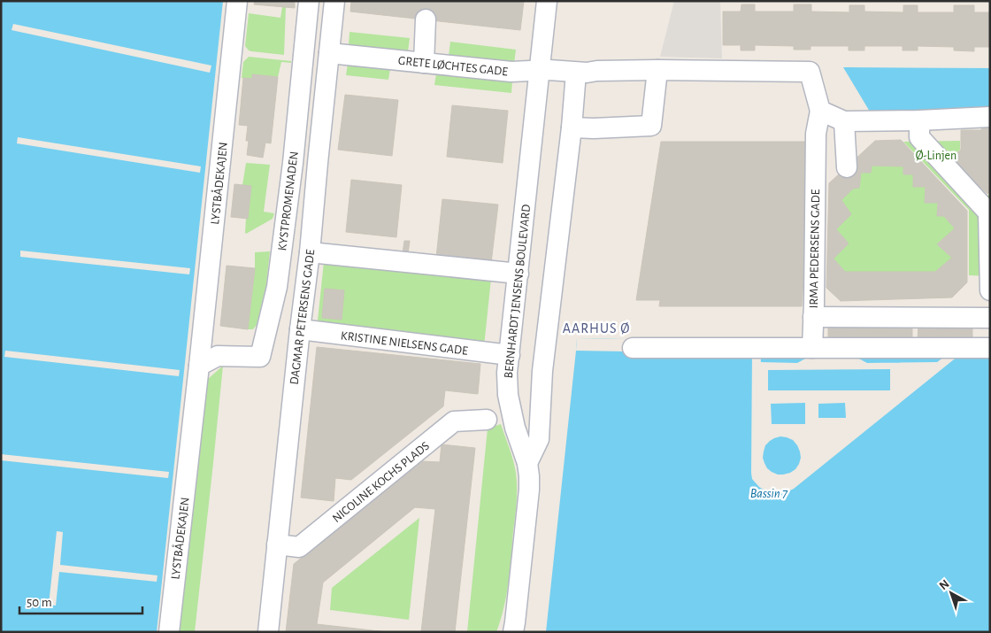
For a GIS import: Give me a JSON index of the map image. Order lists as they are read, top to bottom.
{
  "streets": {
    "street": [
      "GRETE LØCHTES GADE",
      "LYSTBÅDEKAJEN",
      "KYSTPROMENADEN",
      "IRMA PEDERSENS GADE",
      "BERNHARDT JENSENS BOULEVARD",
      "DAGMAR PETERSENS GADE",
      "KRISTINE NIELSENS GADE",
      "NICOLINE KOCHS PLADS"
    ]
  },
  "crossings": [
    ["GRETE LØCHTES GADE", "IRMA PEDERSENS GADE"],
    ["GRETE LØCHTES GADE", "BERNHARDT JENSENS BOULEVARD"],
    ["GRETE LØCHTES GADE", "DAGMAR PETERSENS GADE"],
    ["LYSTBÅDEKAJEN", "KYSTPROMENADEN"],
    ["BERNHARDT JENSENS BOULEVARD", "KRISTINE NIELSENS GADE"],
    ["DAGMAR PETERSENS GADE", "KRISTINE NIELSENS GADE"],
    ["DAGMAR PETERSENS GADE", "NICOLINE KOCHS PLADS"]
  ],
  "districts": ["AARHUS Ø"],
  "water": ["Bassin 7"],
  "parks": ["Ø-Linjen"],
  "scale_bar": "50 m",
  "north": "top left"
}
